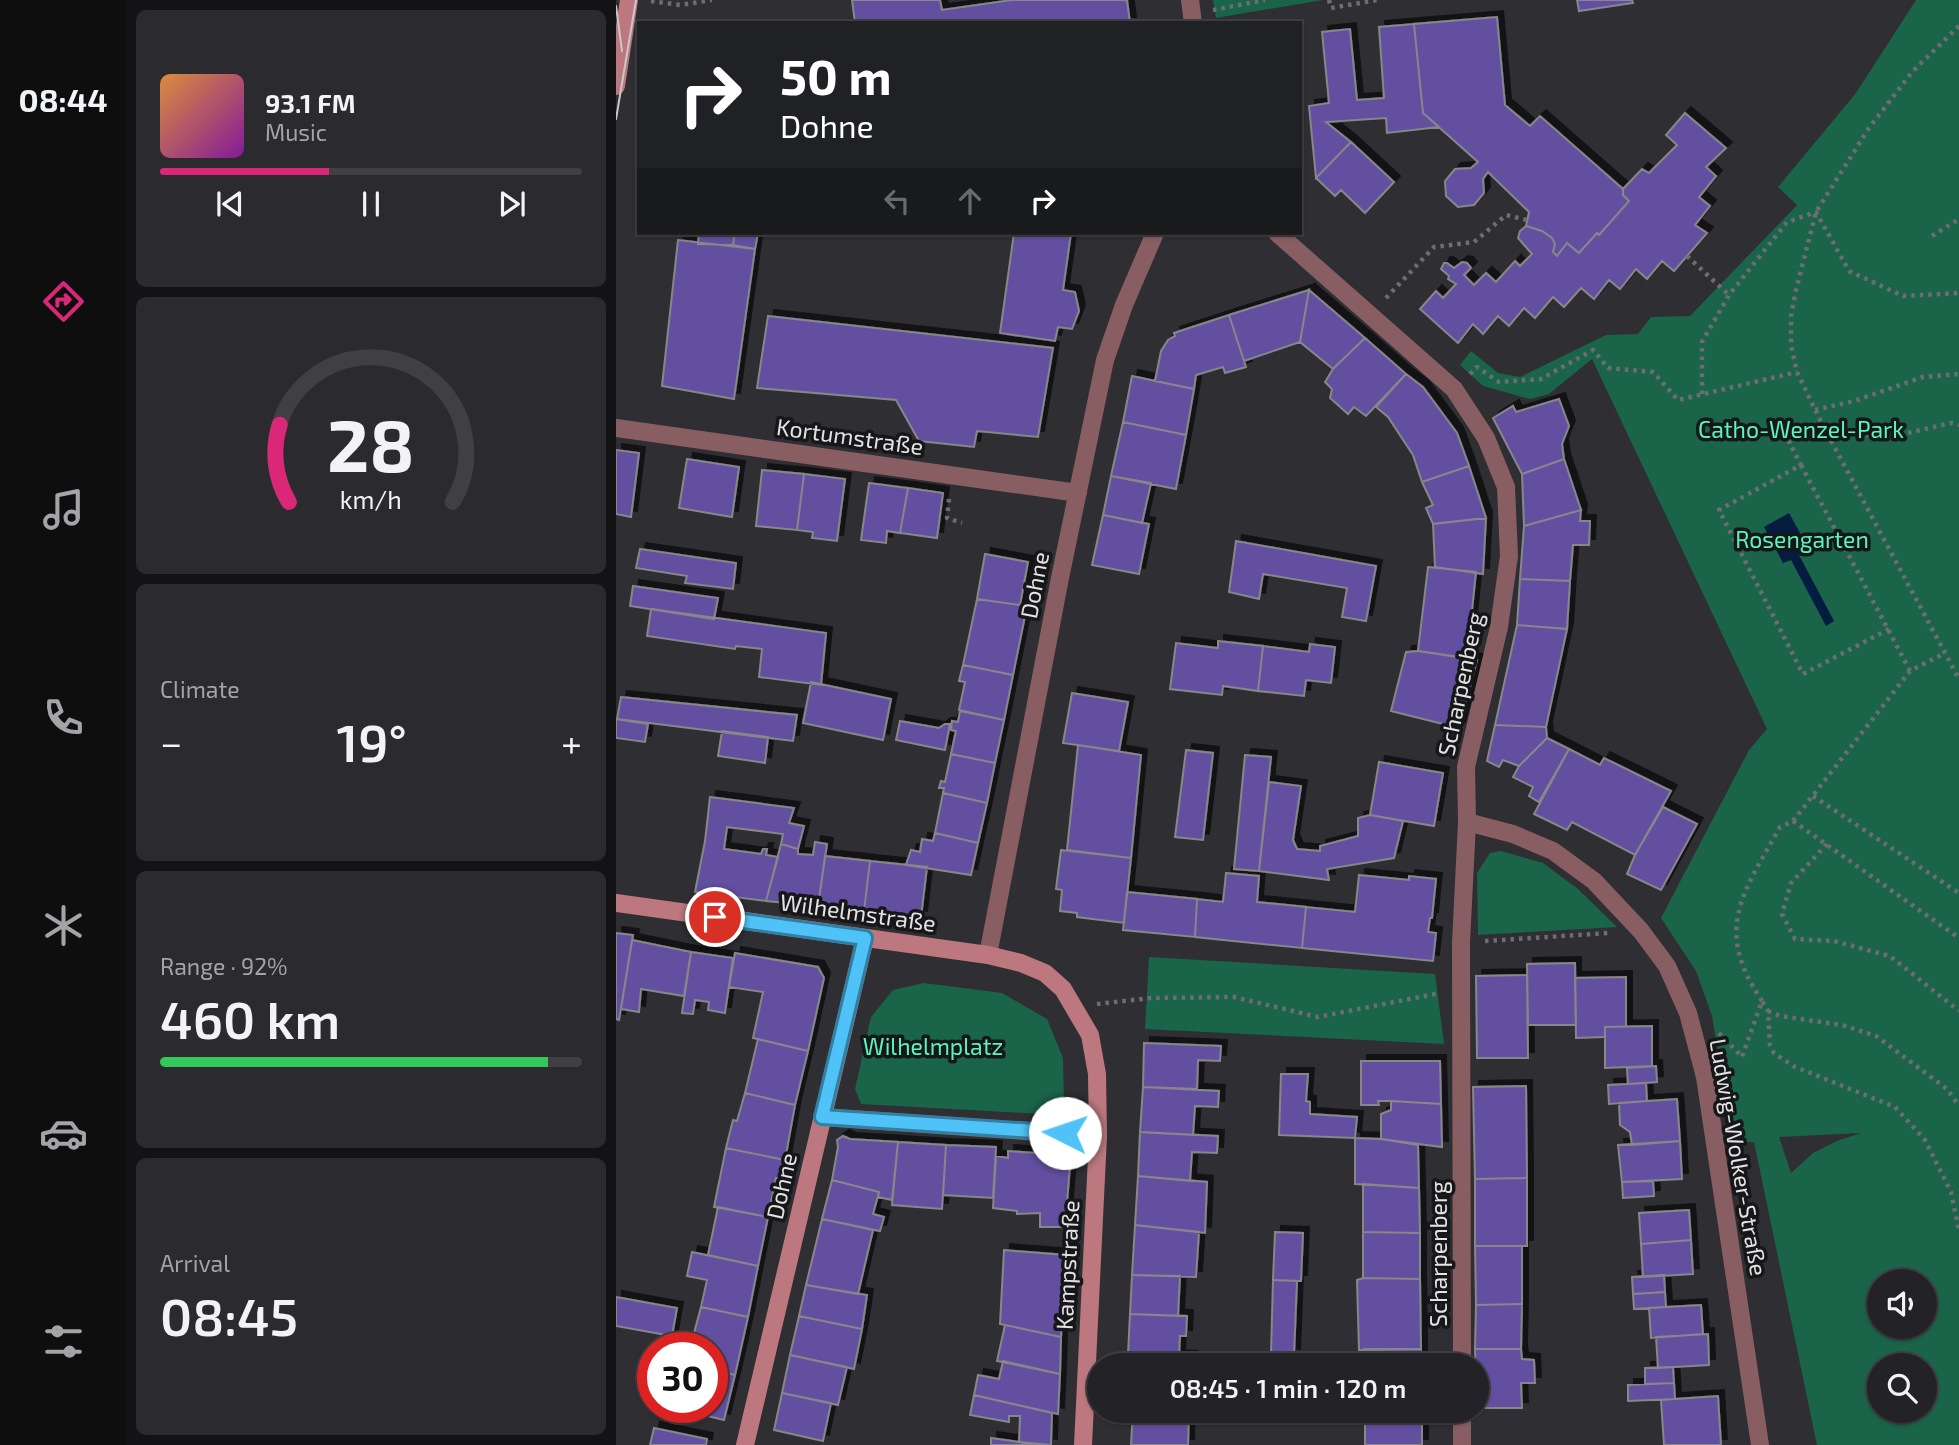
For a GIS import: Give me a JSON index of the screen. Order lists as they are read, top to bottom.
{
  "streets": {
    "main road": ["Dohne", "Wilhelmstraße", "Kampstraße"],
    "street": ["Kortumstraße", "Scharpenberg", "Ludwig-Wolker-Straße"]
  },
  "crossings": [
    ["Kortumstraße", "Dohne"],
    ["Dohne", "Wilhelmstraße"],
    ["Scharpenberg", "Ludwig-Wolker-Straße"],
    ["Wilhelmstraße", "Kampstraße"]
  ],
  "parks": ["Catho-Wenzel-Park", "Rosengarten", "Wilhelmplatz"],
  "page": {
    "tabs": "08:44",
    "turn": ["50 m", "Dohne"],
    "song": ["93.1 FM", "Music"],
    "tile": [
      "Climate",
      ["Range · 92%", "460 km"],
      ["Arrival", "08:45"]
    ],
    "heat": ["−", "19°", "+"],
    "limit": "30",
    "trip": "08:45 · 1 min · 120 m",
    "gauge": ["28", "km/h"]
  }
}
